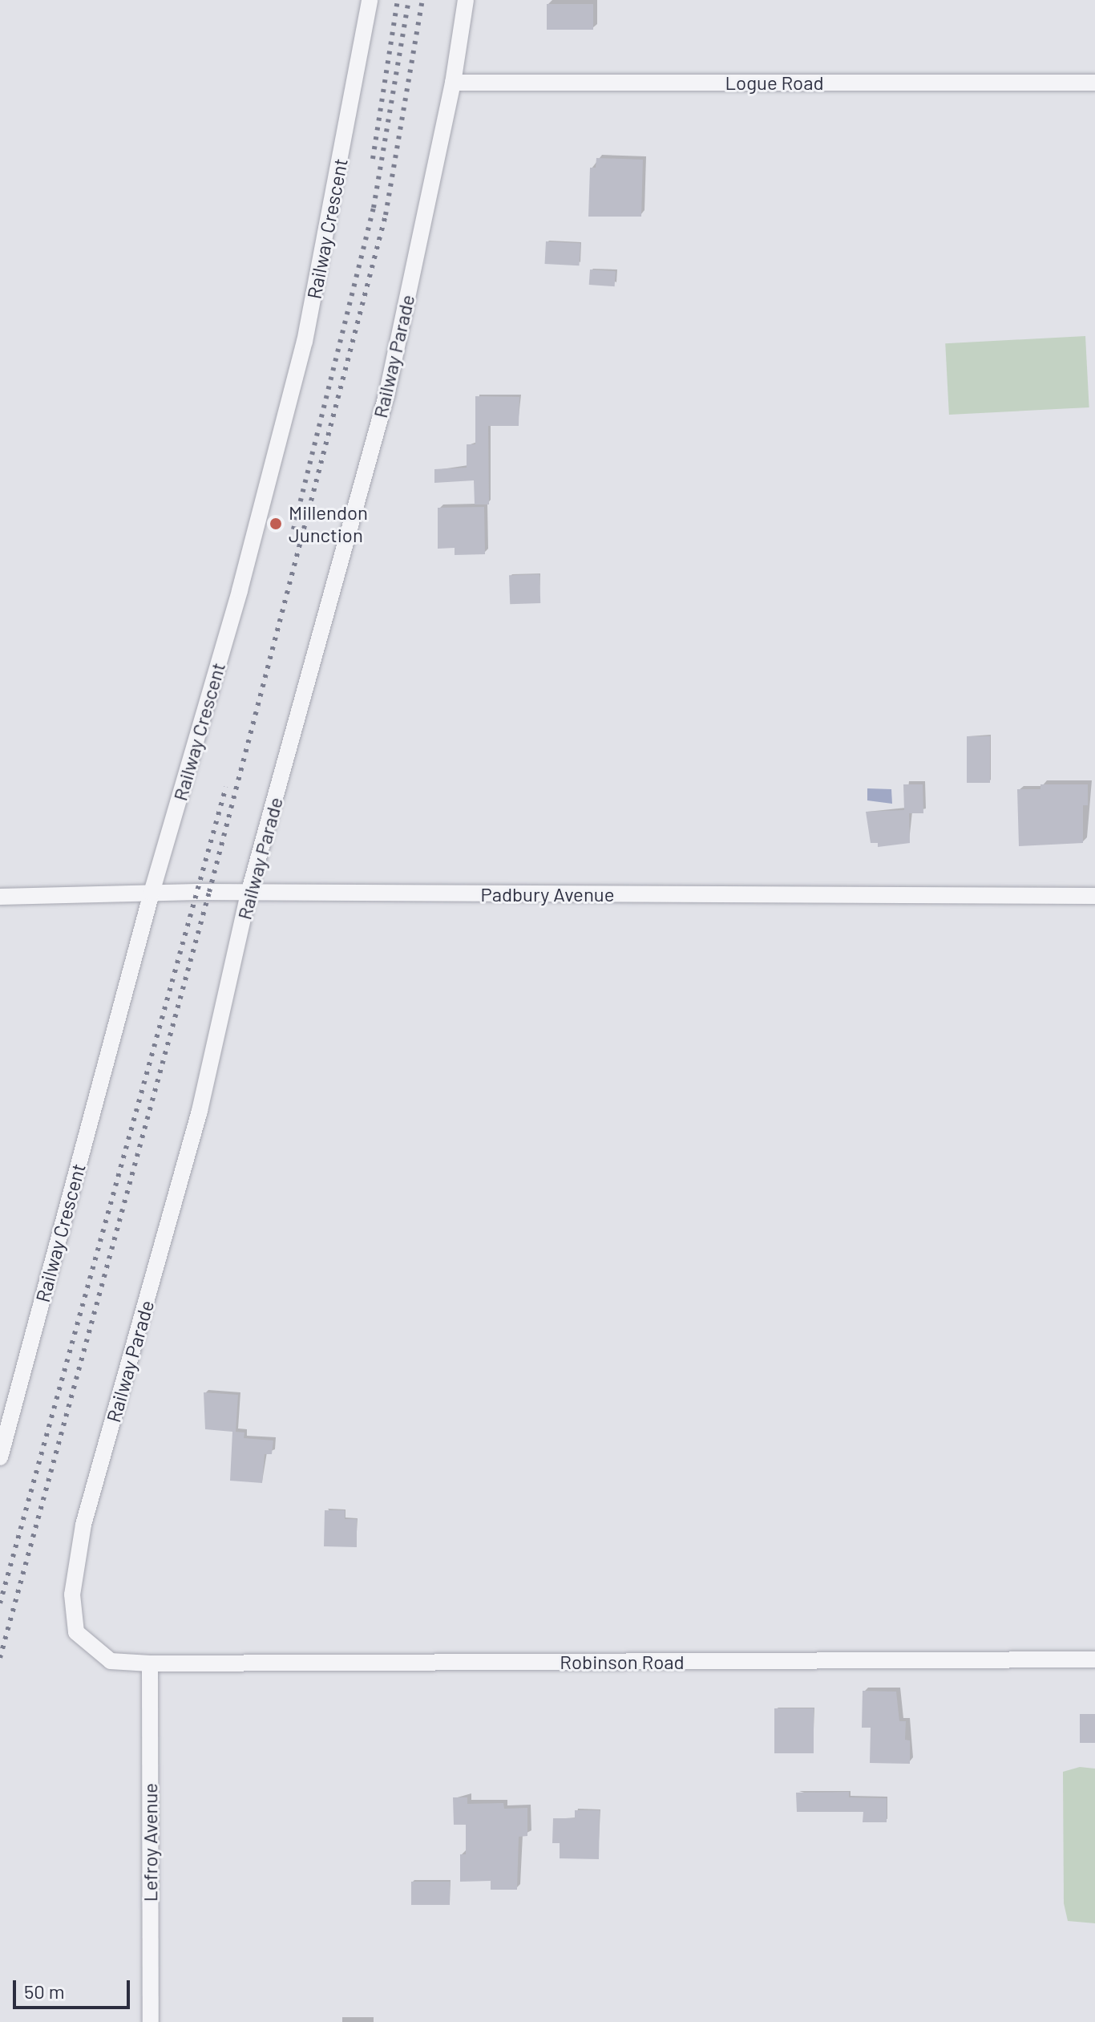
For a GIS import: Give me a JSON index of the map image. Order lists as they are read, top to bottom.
{
  "streets": {
    "street": [
      "Logue Road",
      "Railway Crescent",
      "Railway Parade",
      "Padbury Avenue",
      "Robinson Road",
      "Lefroy Avenue"
    ]
  },
  "crossings": [
    ["Logue Road", "Railway Parade"],
    ["Railway Crescent", "Padbury Avenue"],
    ["Railway Parade", "Padbury Avenue"],
    ["Railway Parade", "Robinson Road"],
    ["Railway Parade", "Lefroy Avenue"],
    ["Robinson Road", "Lefroy Avenue"]
  ],
  "places": ["Millendon Junction"],
  "scale_bar": "50 m"
}
